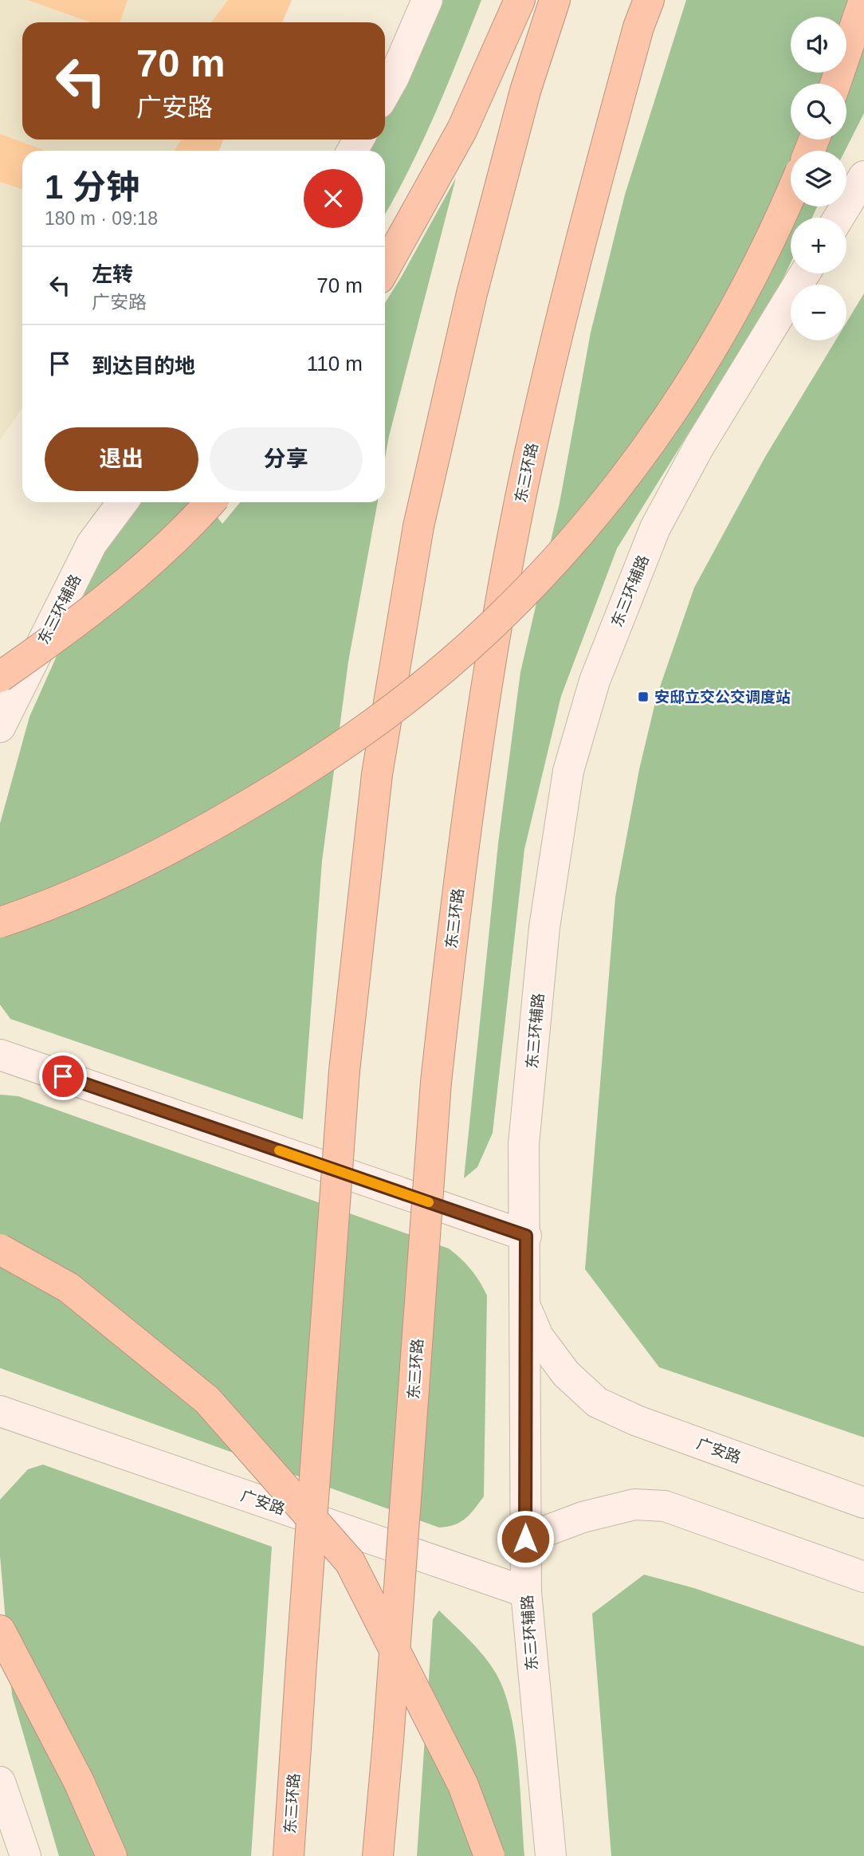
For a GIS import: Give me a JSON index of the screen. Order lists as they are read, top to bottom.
{
  "streets": {
    "highway": ["东三环路"],
    "main road": ["东三环辅路", "广安路"]
  },
  "crossings": [
    ["东三环辅路", "广安路"]
  ],
  "places": {
    "transit": ["安邸立交公交调度站"]
  },
  "page": {
    "map_buttons": ["+", "−"],
    "turn": ["70 m", "广安路"],
    "heading": ["1 分钟", "180 m · 09:18"],
    "list": [
      {
        "name": "左转",
        "note": "广安路",
        "value": "70 m"
      },
      {
        "name": "到达目的地",
        "value": "110 m"
      }
    ],
    "buttons": ["退出", "分享"]
  }
}
